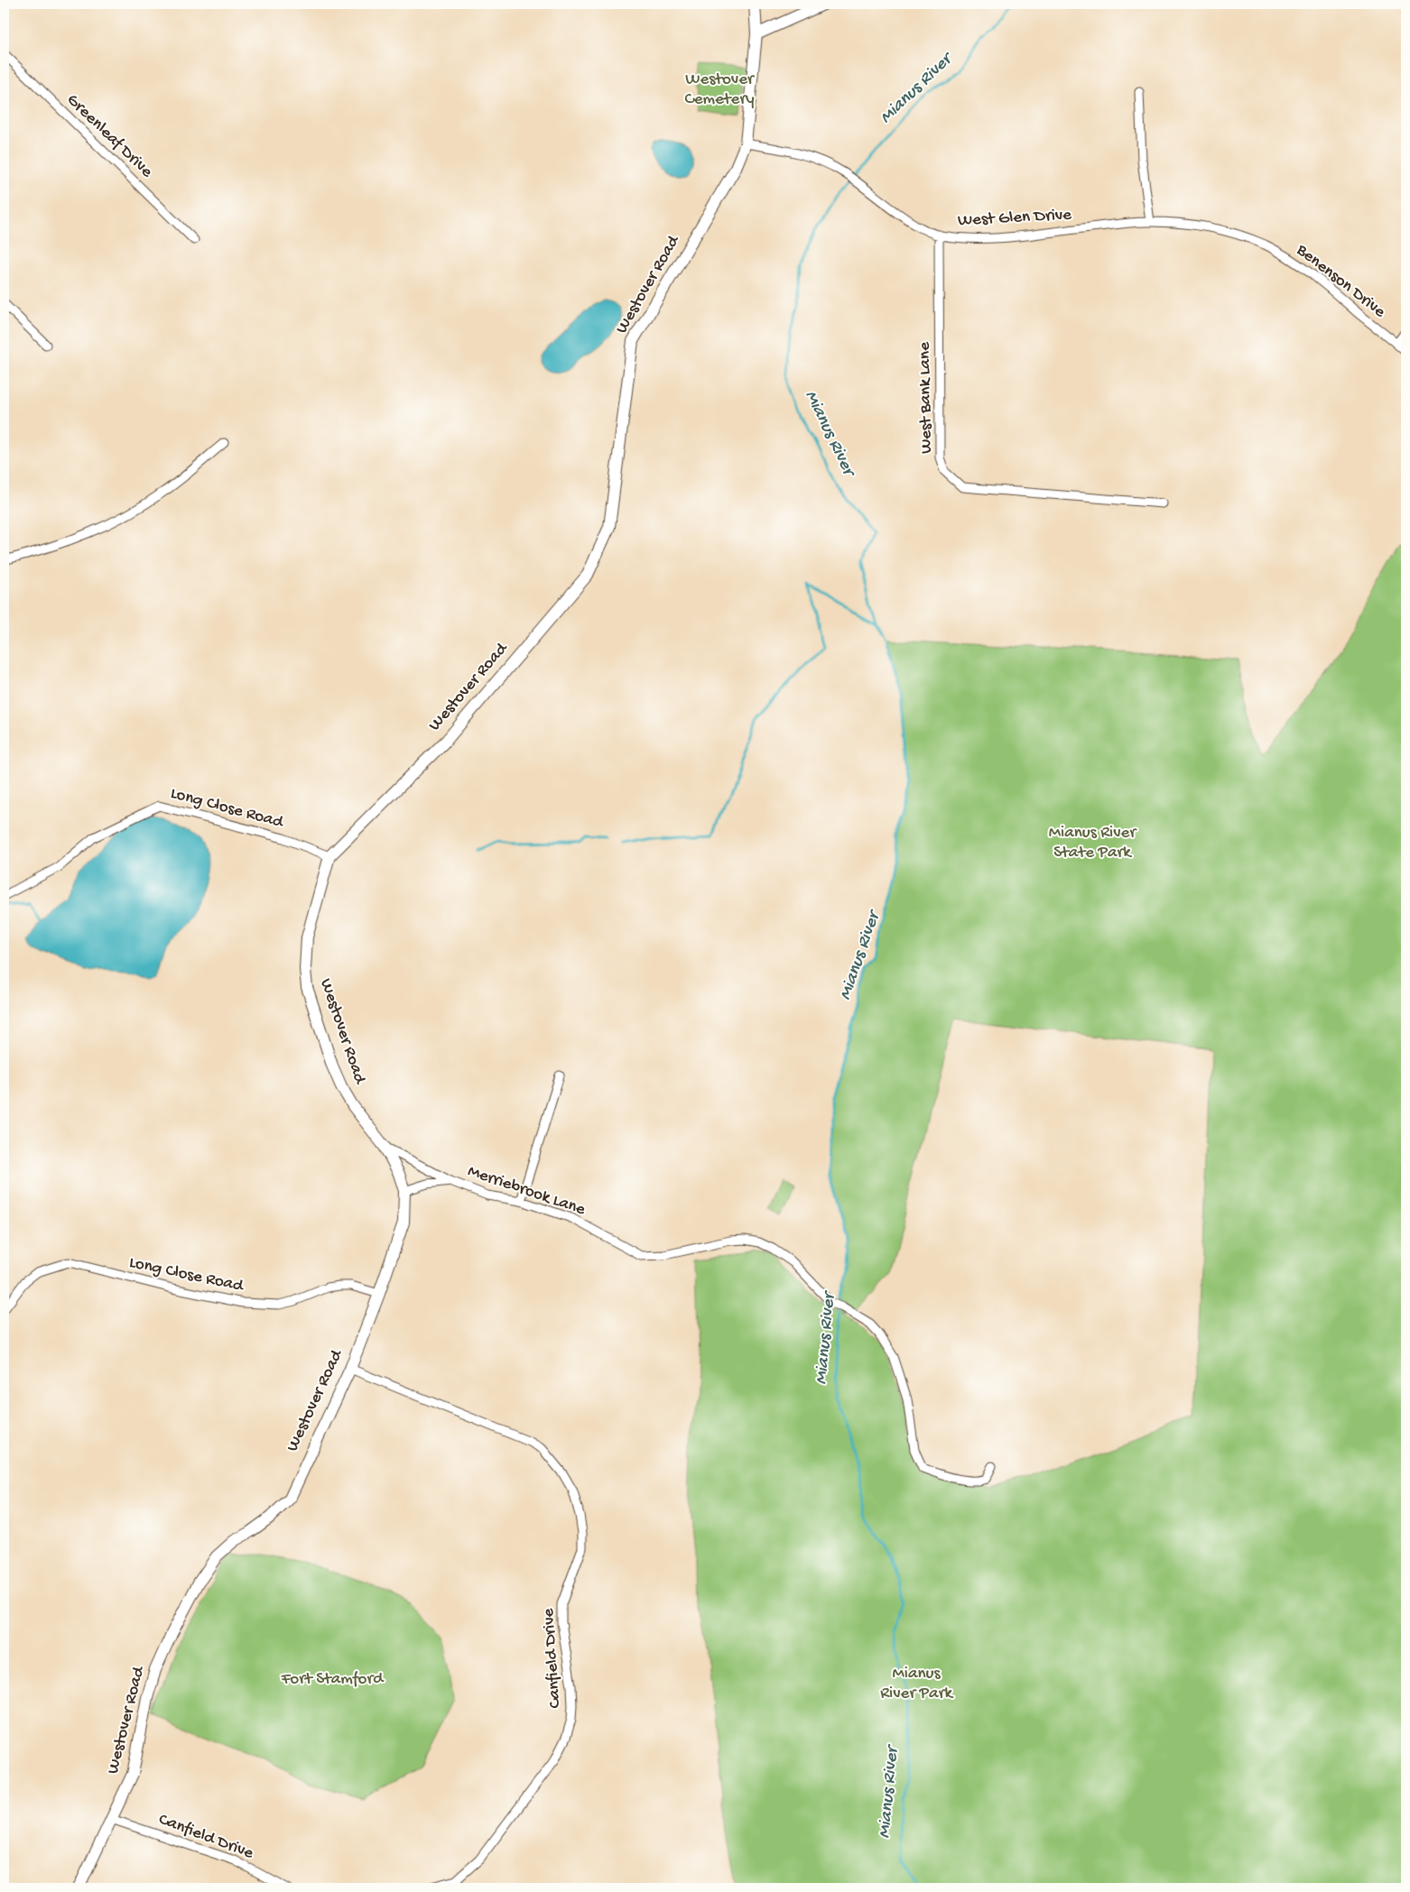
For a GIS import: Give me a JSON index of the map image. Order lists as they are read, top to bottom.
{
  "streets": {
    "street": [
      "Greenleaf Drive",
      "West Glen Drive",
      "Benenson Drive",
      "Westover Road",
      "West Bank Lane",
      "Long Close Road",
      "Merriebrook Lane",
      "Canfield Drive"
    ]
  },
  "crossings": [
    ["West Glen Drive", "Benenson Drive"],
    ["West Glen Drive", "Westover Road"],
    ["West Glen Drive", "West Bank Lane"],
    ["Westover Road", "Long Close Road"],
    ["Westover Road", "Merriebrook Lane"],
    ["Westover Road", "Canfield Drive"]
  ],
  "water": ["Mianus River"],
  "parks": [
    "Westover Cemetery",
    "Mianus River State Park",
    "Mianus River Park",
    "Fort Stamford"
  ]
}
